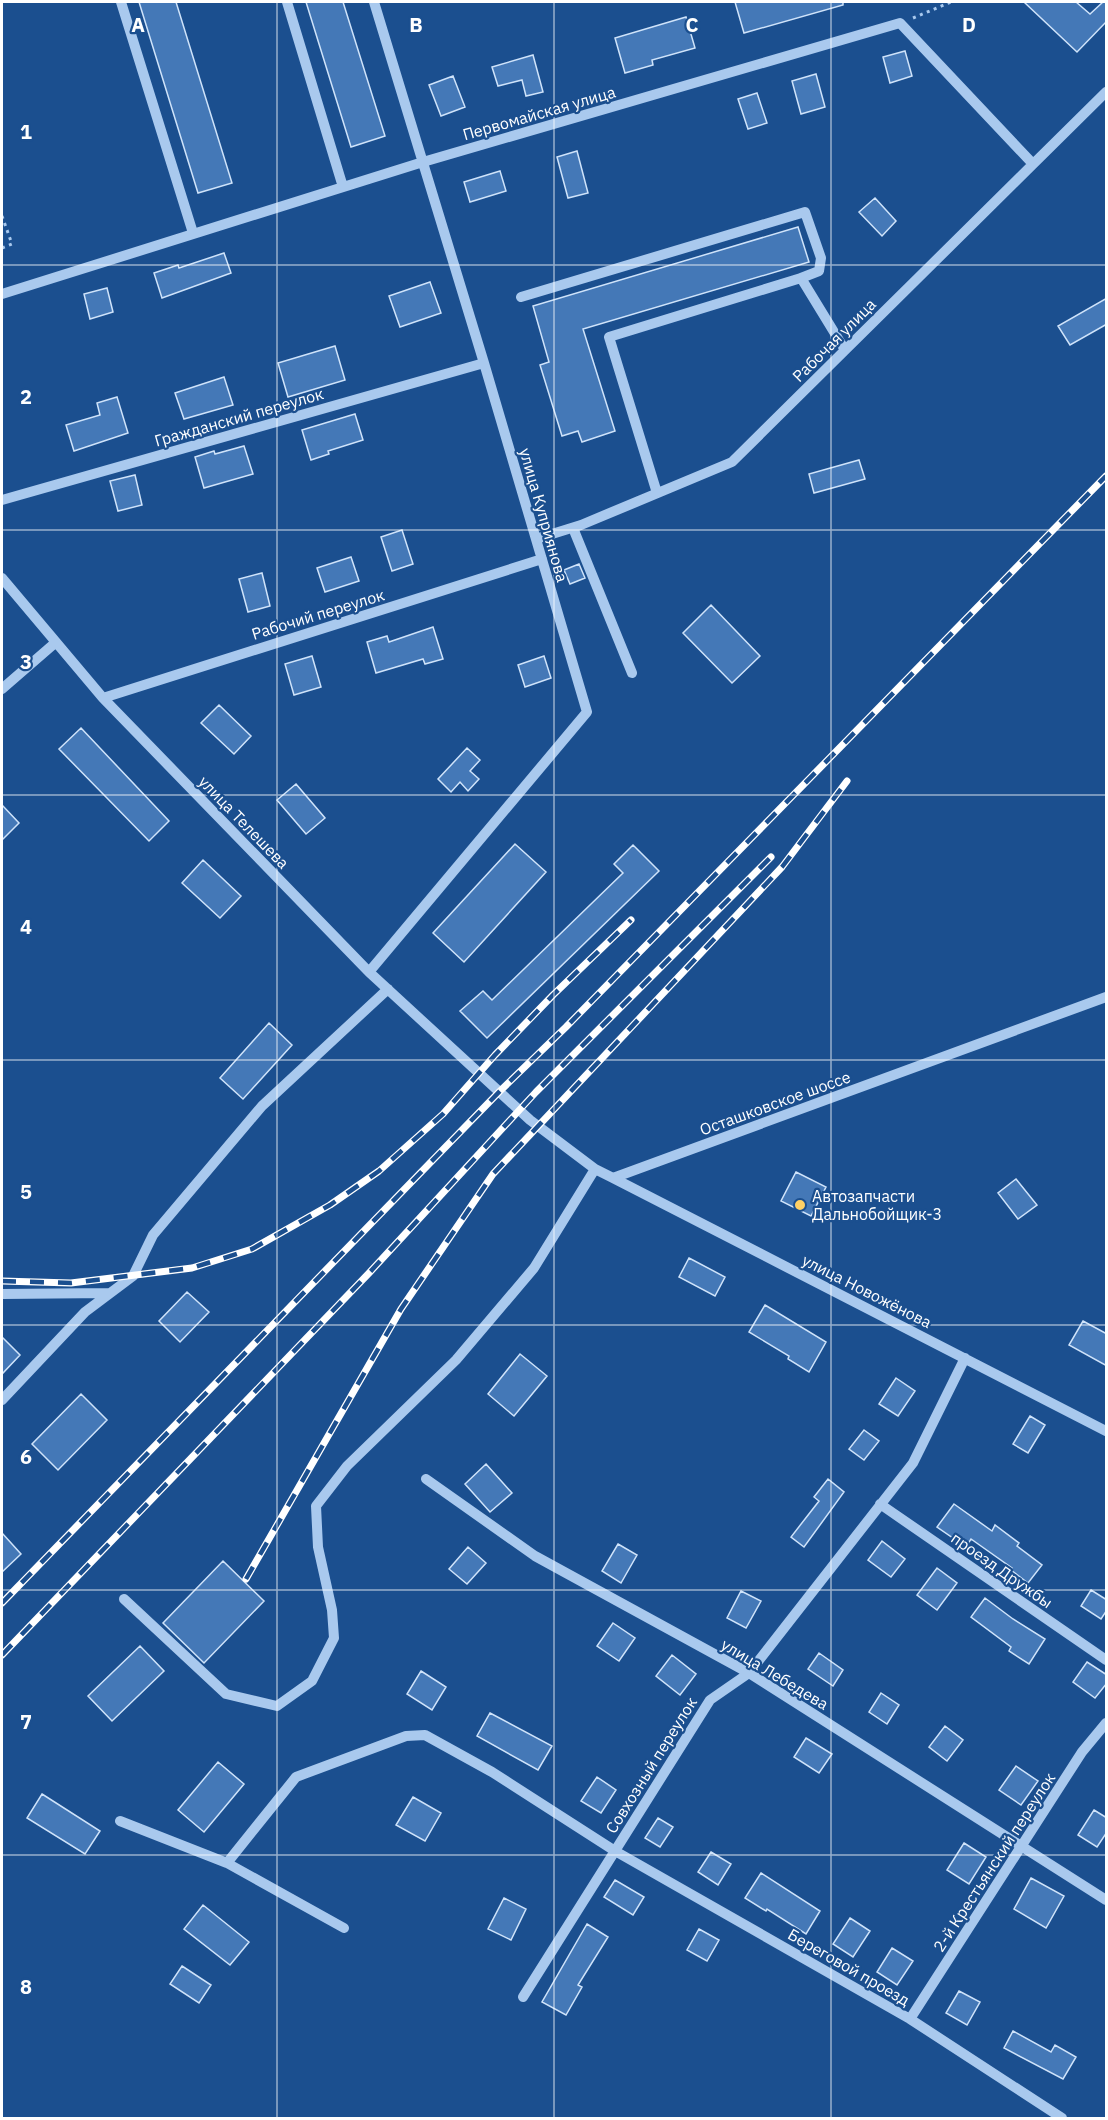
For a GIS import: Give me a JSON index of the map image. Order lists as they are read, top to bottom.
{
  "streets": {
    "street": [
      "Первомайская улица",
      "Рабочая улица",
      "Гражданский переулок",
      "улица Куприянова",
      "Рабочий переулок",
      "улица Телешева",
      "Осташковское шоссе",
      "улица Новожёнова",
      "проезд Дружбы",
      "улица Лебедева",
      "Совхозный переулок",
      "2-й Крестьянский переулок",
      "Береговой проезд"
    ]
  },
  "crossings": [
    ["Первомайская улица", "улица Куприянова"],
    ["Рабочая улица", "улица Куприянова"],
    ["Гражданский переулок", "улица Куприянова"],
    ["улица Куприянова", "Рабочий переулок"],
    ["улица Куприянова", "улица Телешева"],
    ["Рабочий переулок", "улица Телешева"],
    ["Осташковское шоссе", "улица Новожёнова"],
    ["улица Новожёнова", "Совхозный переулок"],
    ["проезд Дружбы", "Совхозный переулок"],
    ["улица Лебедева", "Совхозный переулок"],
    ["улица Лебедева", "2-й Крестьянский переулок"],
    ["Совхозный переулок", "Береговой проезд"],
    ["2-й Крестьянский переулок", "Береговой проезд"]
  ],
  "places": ["Автозапчасти Дальнобойщик-3"],
  "grid": {
    "columns": [
      "A",
      "B",
      "C",
      "D"
    ],
    "rows": [
      "1",
      "2",
      "3",
      "4",
      "5",
      "6",
      "7",
      "8"
    ]
  }
}
